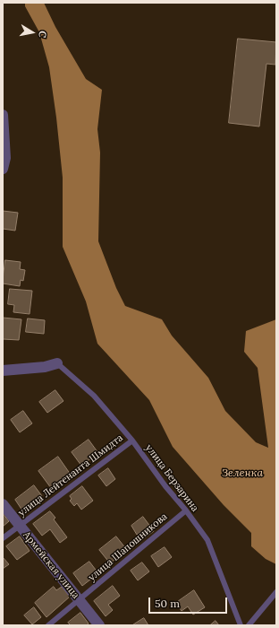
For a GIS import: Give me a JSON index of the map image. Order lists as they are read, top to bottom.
{
  "streets": {
    "street": ["Армейская улица"],
    "lane": ["улица Лейтенанта Шмидта", "улица Берзарина", "улица Шапошникова"]
  },
  "crossings": [
    ["улица Лейтенанта Шмидта", "улица Берзарина"],
    ["улица Лейтенанта Шмидта", "Армейская улица"],
    ["улица Берзарина", "улица Шапошникова"],
    ["улица Шапошникова", "Армейская улица"]
  ],
  "water": ["Зеленка"],
  "scale_bar": "50 m",
  "north": "right"
}
